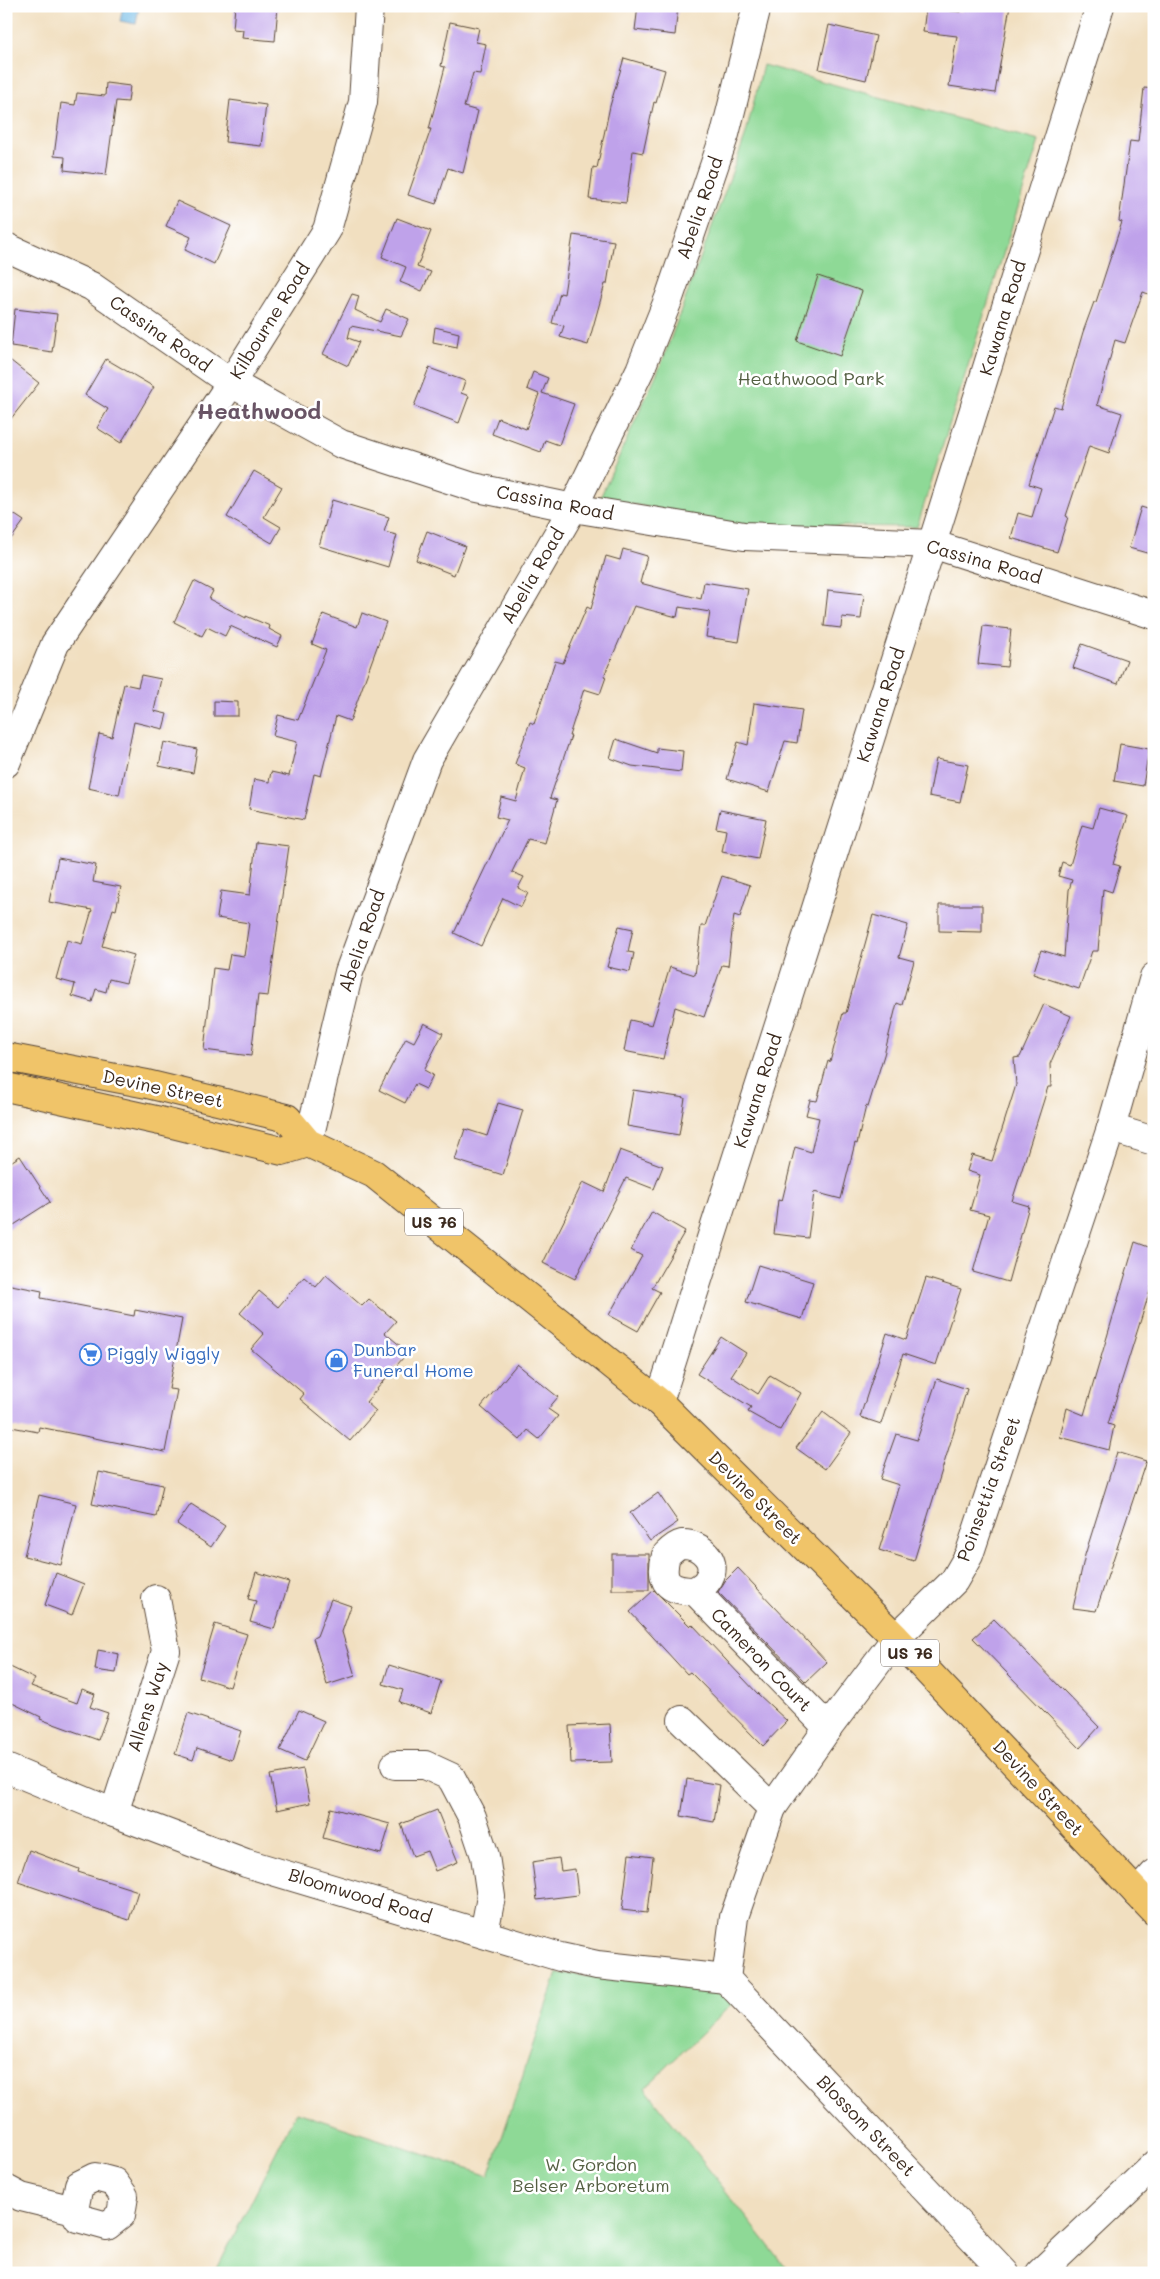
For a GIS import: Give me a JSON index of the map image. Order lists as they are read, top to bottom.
{
  "streets": {
    "main road": ["Devine Street", "US 76"],
    "street": [
      "Abelia Road",
      "Kawana Road",
      "Kilbourne Road",
      "Cassina Road",
      "Poinsettia Street",
      "Cameron Court",
      "Allens Way",
      "Bloomwood Road",
      "Blossom Street"
    ]
  },
  "crossings": [
    ["Abelia Road", "Cassina Road"],
    ["Abelia Road", "Devine Street"],
    ["Kawana Road", "Cassina Road"],
    ["Kawana Road", "Devine Street"],
    ["Kilbourne Road", "Cassina Road"],
    ["Devine Street", "Poinsettia Street"],
    ["Poinsettia Street", "Cameron Court"],
    ["Poinsettia Street", "Bloomwood Road"],
    ["Poinsettia Street", "Blossom Street"],
    ["Allens Way", "Bloomwood Road"],
    ["Bloomwood Road", "Blossom Street"]
  ],
  "districts": ["Heathwood"],
  "parks": ["Heathwood Park", "W. Gordon Belser Arboretum"],
  "places": {
    "supermarket": ["Piggly Wiggly"],
    "shop": ["Dunbar Funeral Home"]
  }
}
